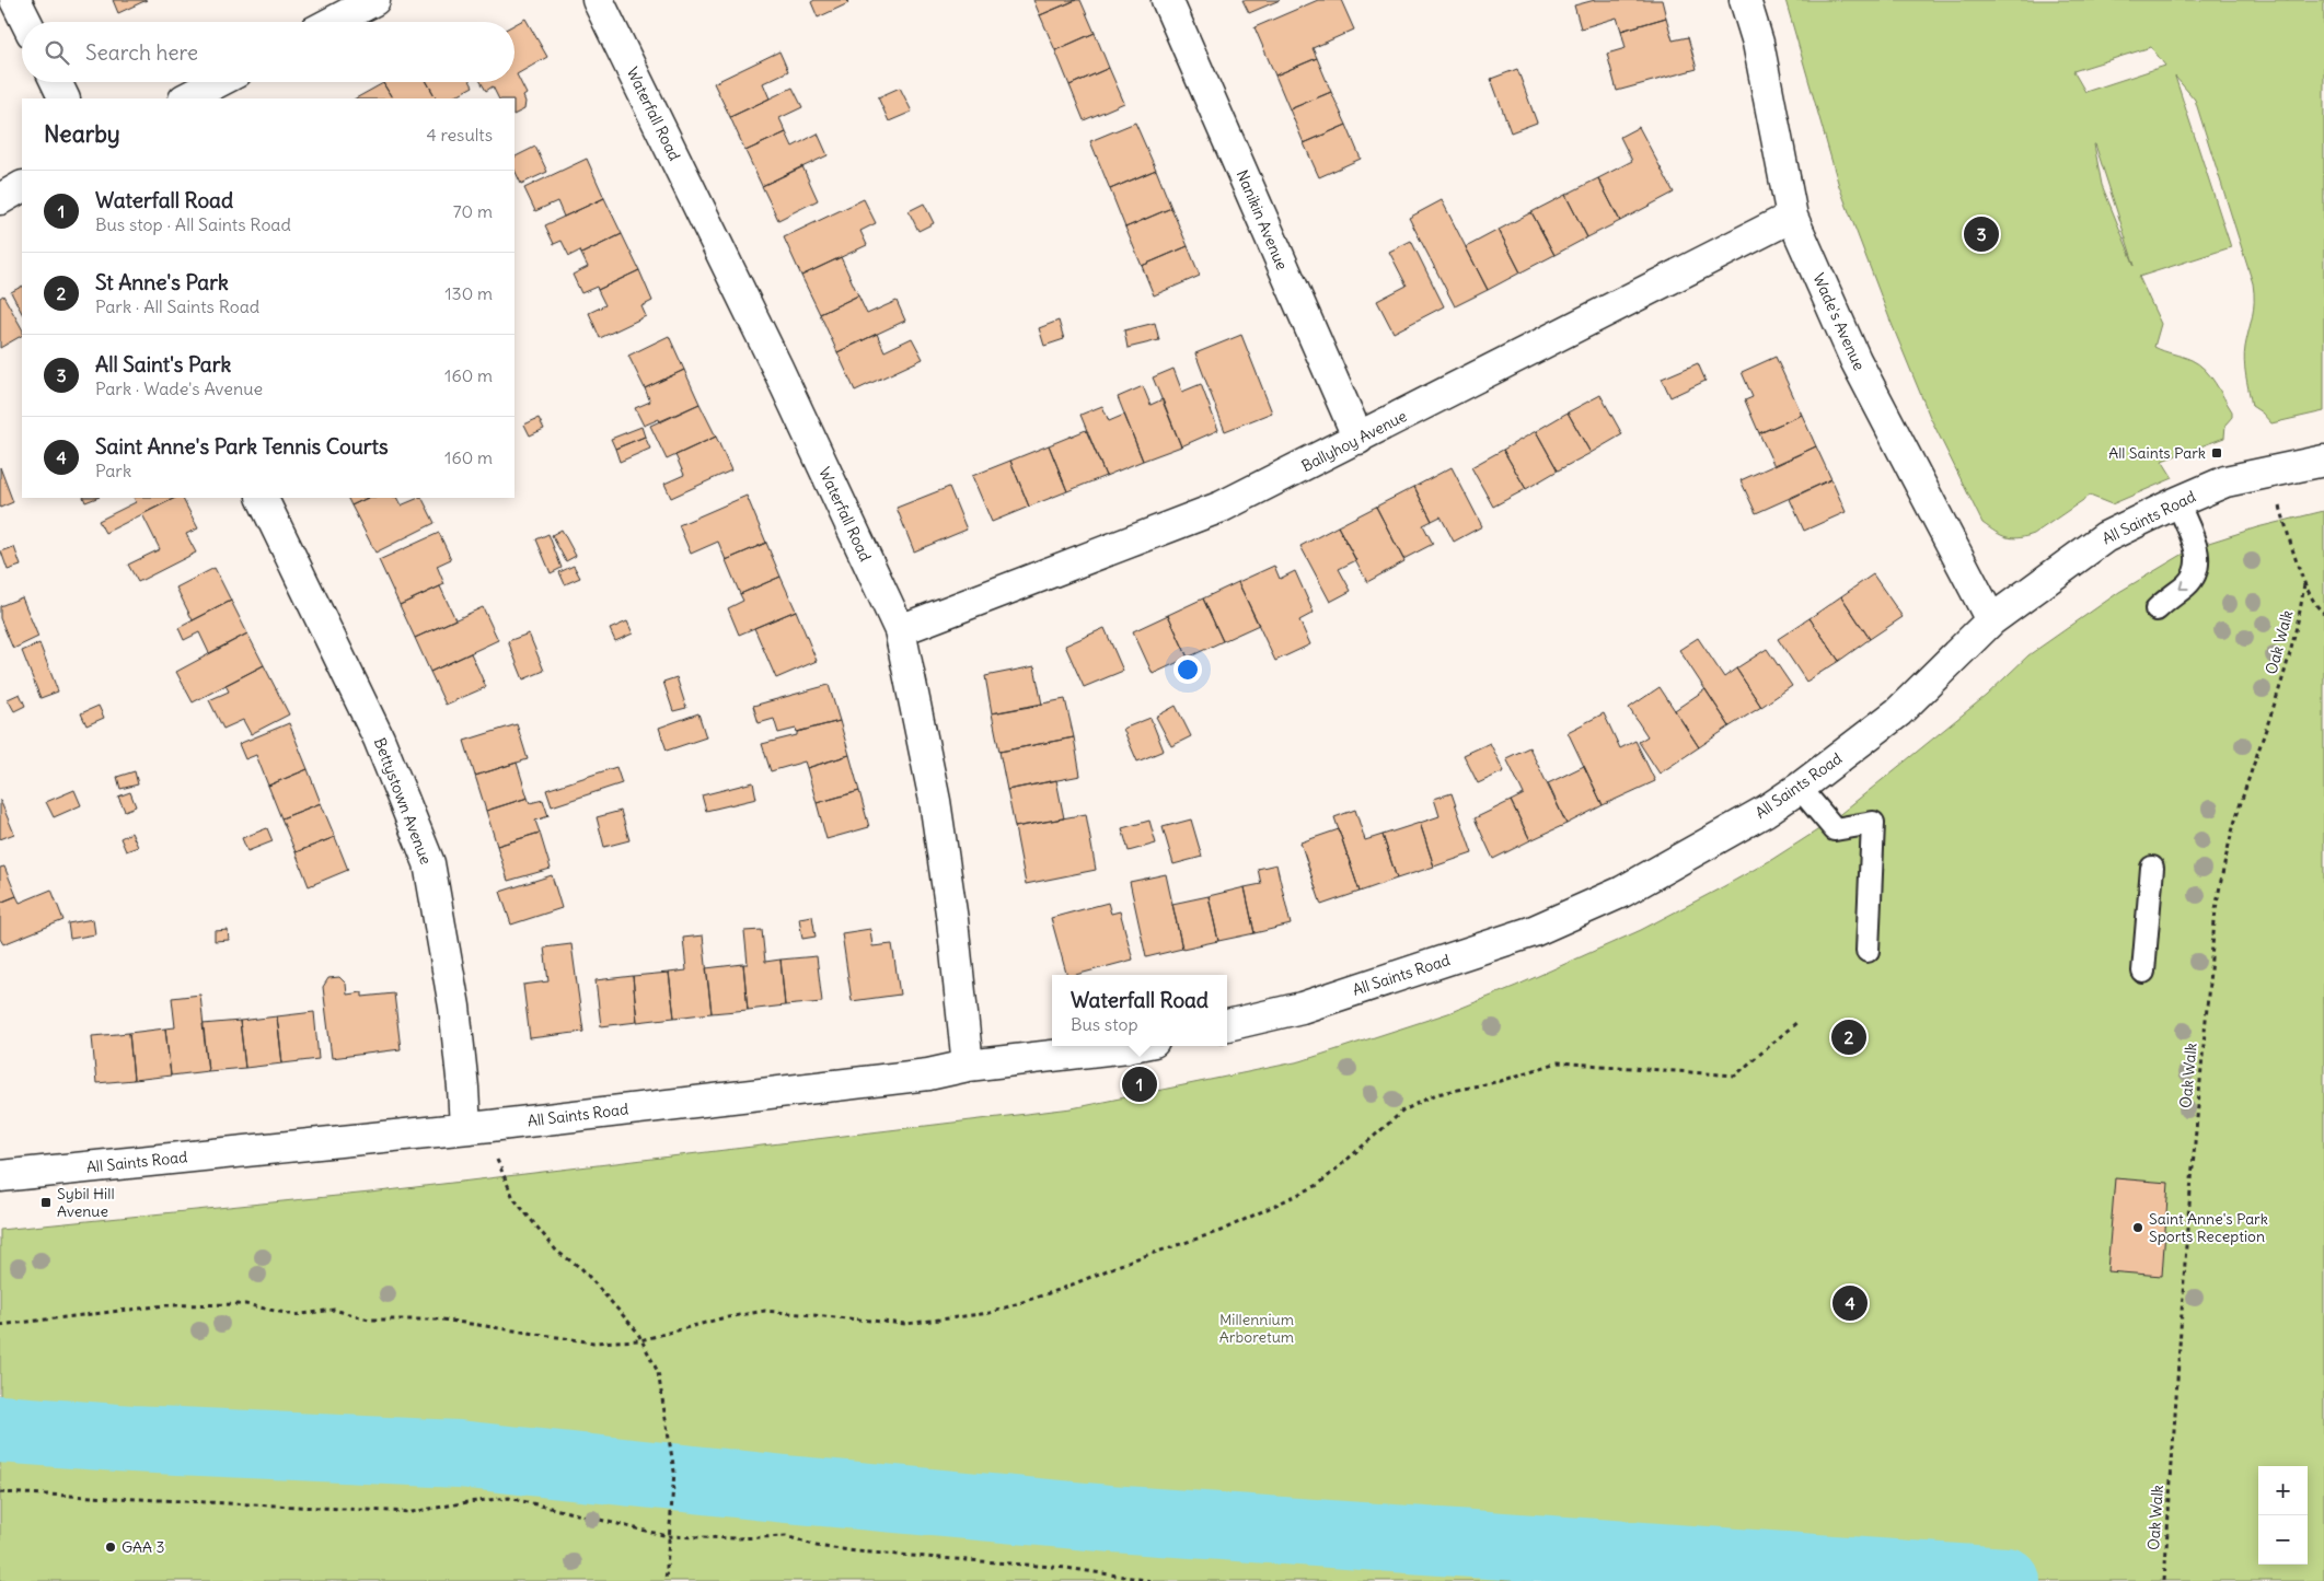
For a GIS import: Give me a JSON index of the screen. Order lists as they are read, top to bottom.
{
  "streets": {
    "street": [
      "Waterfall Road",
      "Nanikin Avenue",
      "Wade's Avenue",
      "Ballyhoy Avenue",
      "All Saints Road",
      "Bettystown Avenue"
    ],
    "path": ["Oak Walk"]
  },
  "crossings": [
    ["Waterfall Road", "Ballyhoy Avenue"],
    ["Waterfall Road", "All Saints Road"],
    ["Nanikin Avenue", "Ballyhoy Avenue"],
    ["Wade's Avenue", "Ballyhoy Avenue"],
    ["Wade's Avenue", "All Saints Road"],
    ["All Saints Road", "Bettystown Avenue"]
  ],
  "parks": ["Millennium Arboretum"],
  "places": {
    "transit": ["All Saints Park", "Sybil Hill Avenue"],
    "other": ["Saint Anne's Park Sports Reception", "GAA 3"]
  },
  "page": {
    "search": "Search here",
    "heading": ["Nearby", "4 results"],
    "list": [
      {
        "mark": "1",
        "name": "Waterfall Road",
        "note": "Bus stop · All Saints Road",
        "value": "70 m"
      },
      {
        "mark": "2",
        "name": "St Anne's Park",
        "note": "Park · All Saints Road",
        "value": "130 m"
      },
      {
        "mark": "3",
        "name": "All Saint's Park",
        "note": "Park · Wade's Avenue",
        "value": "160 m"
      },
      {
        "mark": "4",
        "name": "Saint Anne's Park Tennis Courts",
        "note": "Park",
        "value": "160 m"
      }
    ],
    "pins": [
      "3",
      "2",
      "1",
      "4"
    ],
    "popup": ["Waterfall Road", "Bus stop"],
    "map_buttons": ["+", "−"]
  }
}
